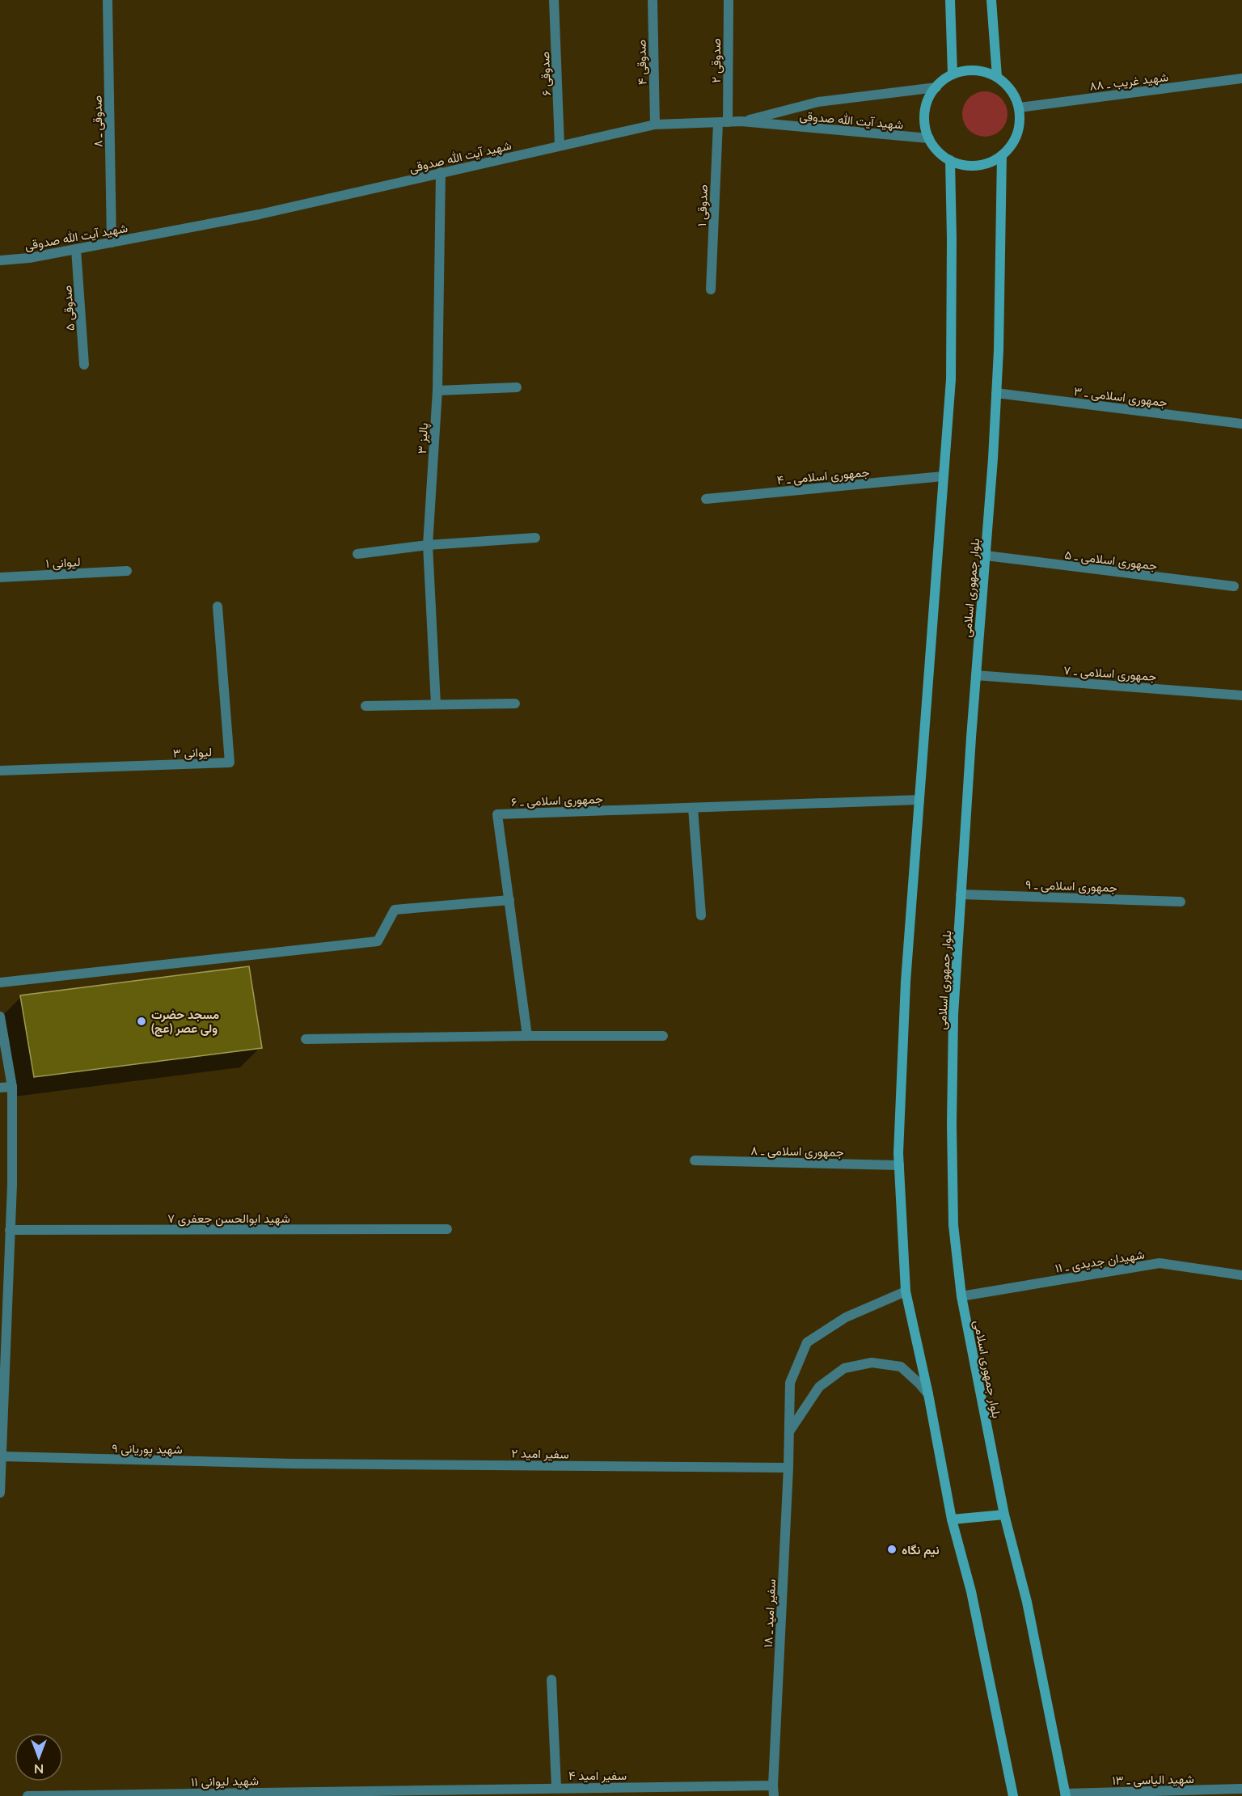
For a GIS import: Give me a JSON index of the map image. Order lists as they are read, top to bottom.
{
  "streets": {
    "main road": ["بلوار جمهوری اسلامی"],
    "street": [
      "صدوقی ۲",
      "صدوقی ۴",
      "صدوقی ۶",
      "شهید غریب ـ ۸۸",
      "شهید آیت الله صدوقی",
      "صدوقی ـ ۸",
      "صدوقی ۱",
      "صدوقی ۵",
      "جمهوری اسلامی ـ ۳",
      "پالیز ۳",
      "جمهوری اسلامی ـ ۴",
      "جمهوری اسلامی ـ ۵",
      "لیوانی ۱",
      "جمهوری اسلامی ـ ۷",
      "لیوانی ۳",
      "جمهوری اسلامی ـ ۶",
      "جمهوری اسلامی ـ ۹",
      "جمهوری اسلامی ـ ۸",
      "شهید ابوالحسن جعفری ۷",
      "شهیدان جدیدی ـ ۱۱",
      "شهید پوریانی ۹",
      "سفیر امید ۲",
      "سفیر امید ـ ۱۸",
      "سفیر امید ۴",
      "شهید الیاسی ـ ۱۳",
      "شهید لیوانی ۱۱"
    ]
  },
  "crossings": [
    ["صدوقی ۲", "شهید آیت الله صدوقی"],
    ["صدوقی ۲", "صدوقی ۱"],
    ["صدوقی ۴", "شهید آیت الله صدوقی"],
    ["صدوقی ۶", "شهید آیت الله صدوقی"],
    ["شهید غریب ـ ۸۸", "شهید آیت الله صدوقی"],
    ["شهید غریب ـ ۸۸", "بلوار جمهوری اسلامی"],
    ["شهید آیت الله صدوقی", "صدوقی ـ ۸"],
    ["شهید آیت الله صدوقی", "صدوقی ۱"],
    ["شهید آیت الله صدوقی", "صدوقی ۵"],
    ["شهید آیت الله صدوقی", "پالیز ۳"],
    ["شهید آیت الله صدوقی", "بلوار جمهوری اسلامی"],
    ["جمهوری اسلامی ـ ۳", "بلوار جمهوری اسلامی"],
    ["جمهوری اسلامی ـ ۵", "بلوار جمهوری اسلامی"],
    ["بلوار جمهوری اسلامی", "جمهوری اسلامی ـ ۷"],
    ["بلوار جمهوری اسلامی", "جمهوری اسلامی ـ ۹"],
    ["بلوار جمهوری اسلامی", "شهیدان جدیدی ـ ۱۱"],
    ["بلوار جمهوری اسلامی", "شهید الیاسی ـ ۱۳"],
    ["شهید پوریانی ۹", "سفیر امید ۲"],
    ["سفیر امید ۲", "سفیر امید ـ ۱۸"],
    ["سفیر امید ـ ۱۸", "سفیر امید ۴"],
    ["سفیر امید ۴", "شهید لیوانی ۱۱"]
  ],
  "places": ["مسجد حضرت ولی عصر (عج)", "نیم نگاه"],
  "north": "bottom"
}
